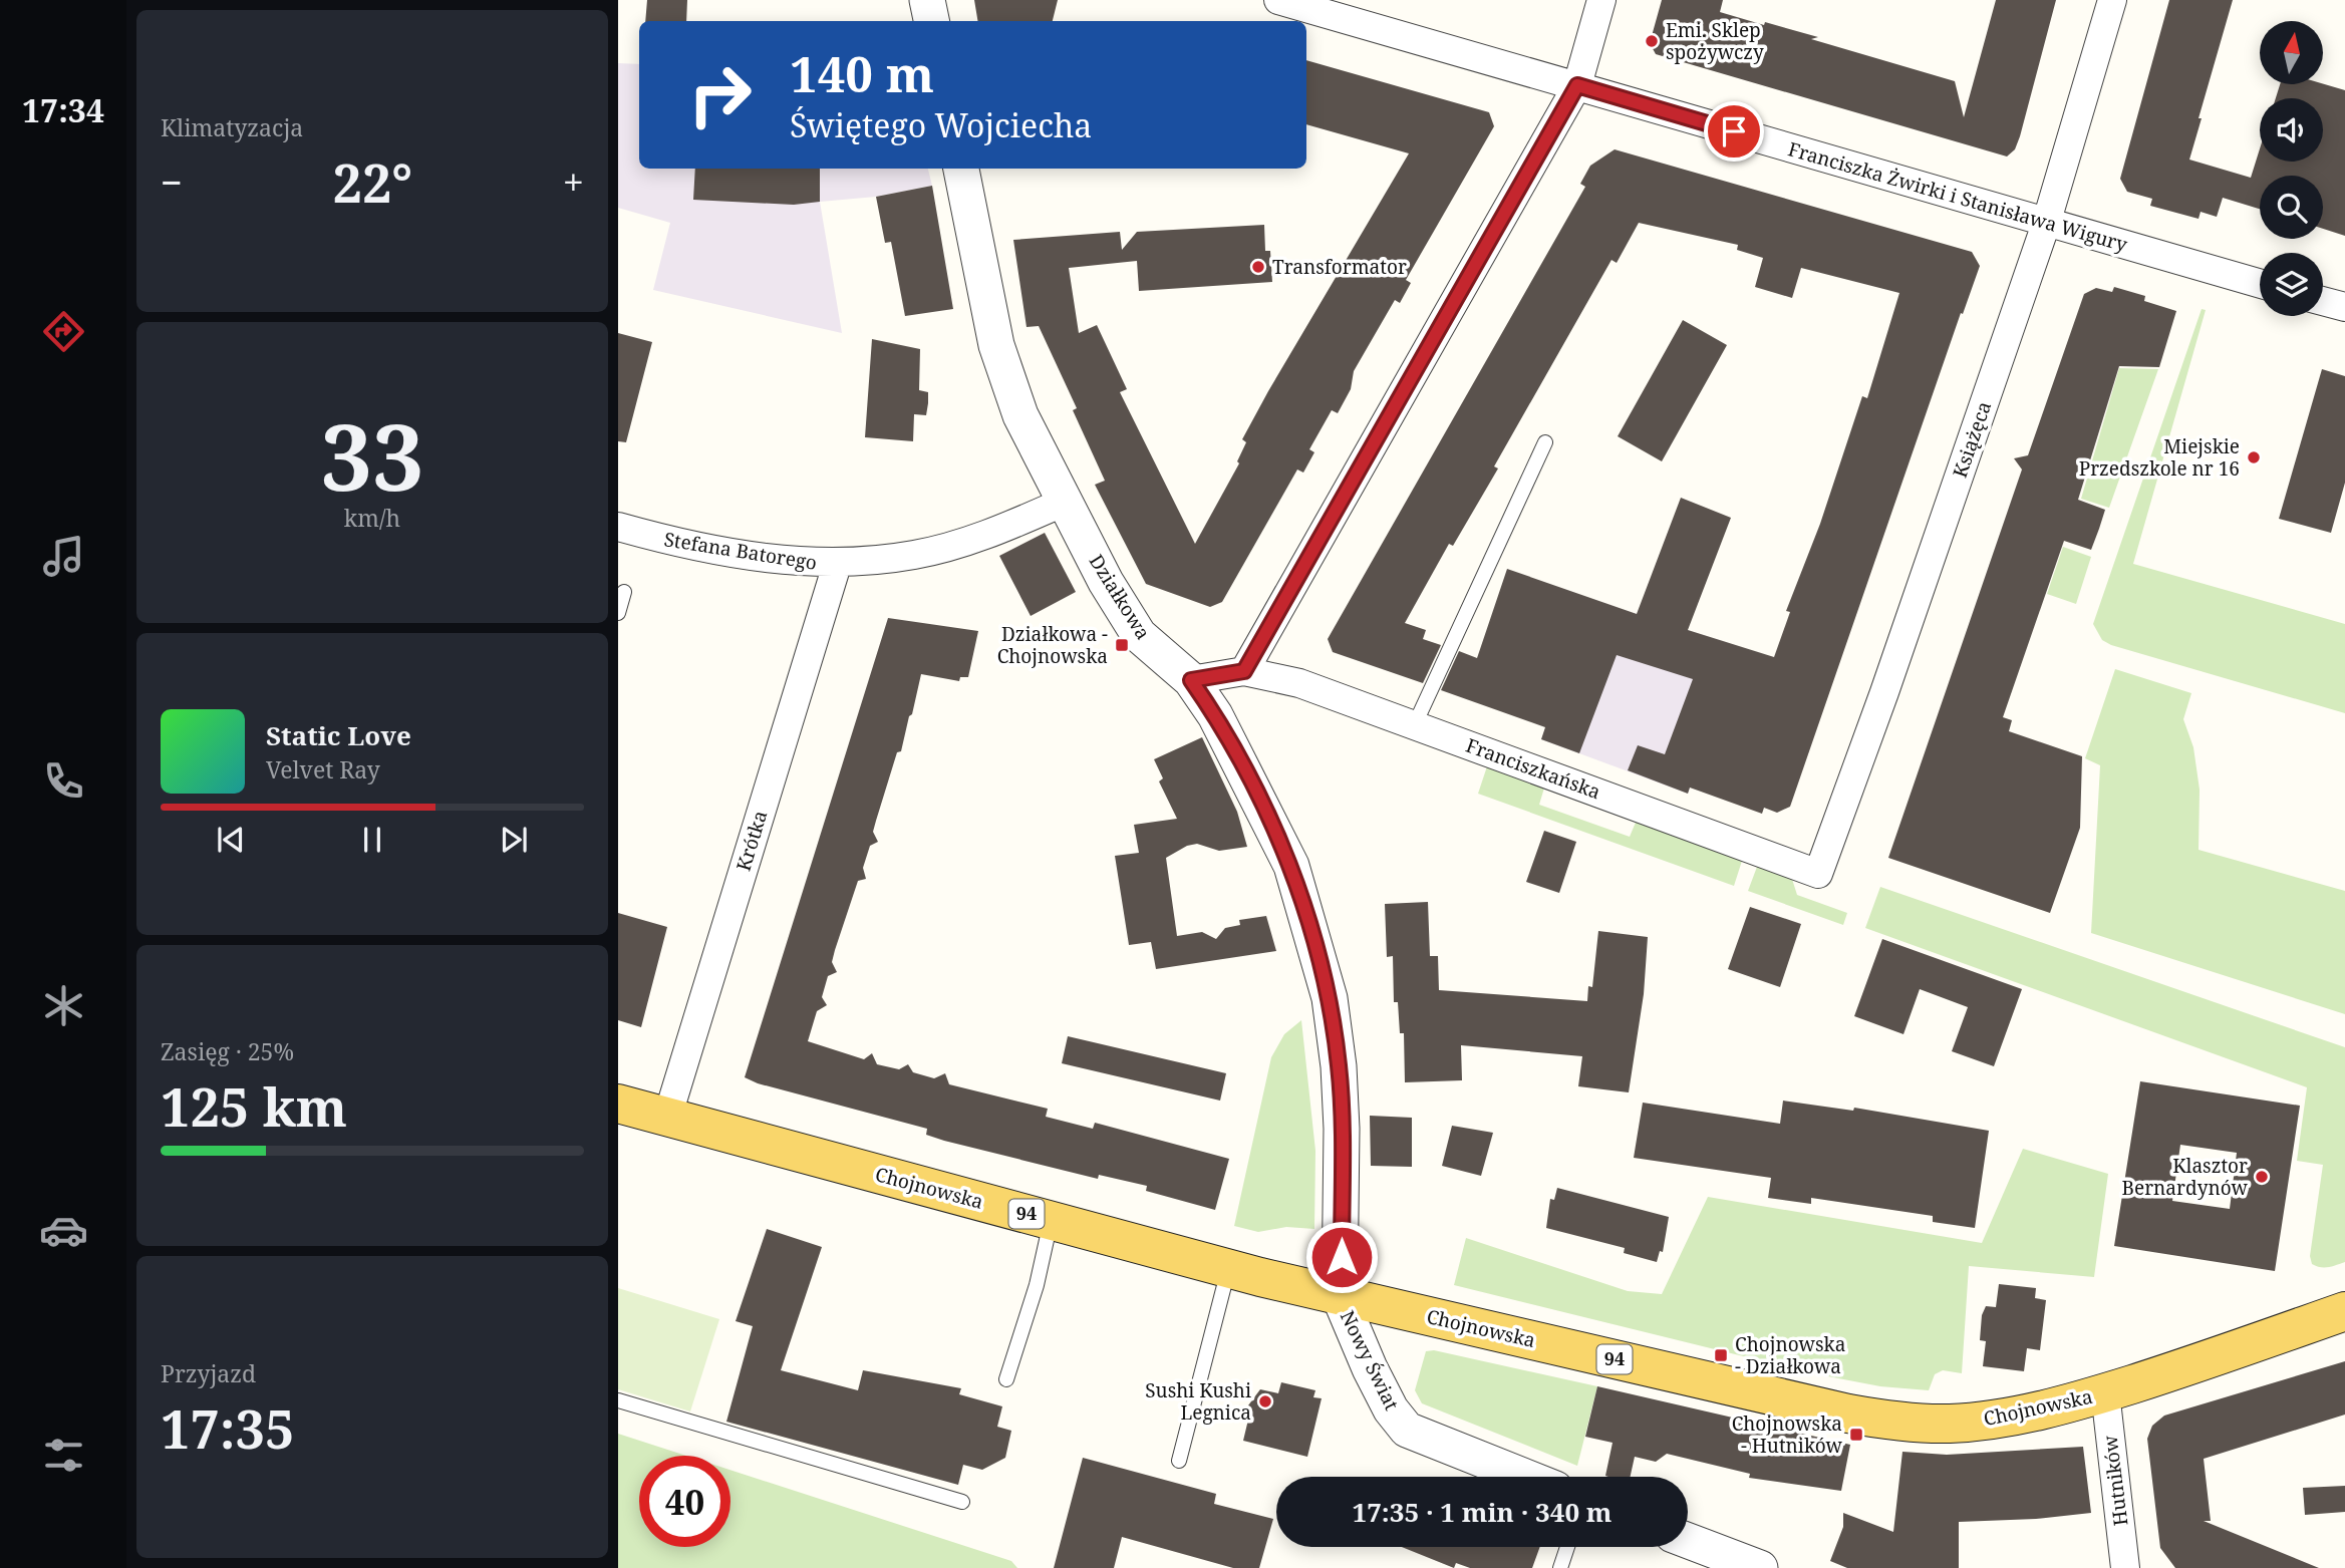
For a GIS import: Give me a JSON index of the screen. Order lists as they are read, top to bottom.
{
  "streets": {
    "main road": ["Chojnowska", "94"],
    "street": [
      "Franciszka Żwirki i Stanisława Wigury",
      "Książęca",
      "Stefana Batorego",
      "Działkowa",
      "Franciszkańska",
      "Krótka",
      "Nowy Świat",
      "Hutników"
    ]
  },
  "crossings": [
    ["Franciszka Żwirki i Stanisława Wigury", "Książęca"],
    ["Książęca", "Franciszkańska"],
    ["Stefana Batorego", "Działkowa"],
    ["Stefana Batorego", "Krótka"],
    ["Działkowa", "Chojnowska"],
    ["Działkowa", "Nowy Świat"],
    ["Krótka", "Chojnowska"],
    ["Chojnowska", "Nowy Świat"],
    ["Chojnowska", "Hutników"]
  ],
  "places": {
    "other": [
      "Emi. Sklep spożywczy",
      "Transformator",
      "Miejskie Przedszkole nr 16",
      "Klasztor Bernardynów",
      "Sushi Kushi Legnica"
    ],
    "transit": ["Działkowa - Chojnowska", "Chojnowska - Działkowa", "Chojnowska - Hutników"]
  },
  "north": "top",
  "page": {
    "tabs": "17:34",
    "tile": [
      "Klimatyzacja",
      ["33", "km/h"],
      ["Zasięg · 25%", "125 km"],
      ["Przyjazd", "17:35"]
    ],
    "turn": ["140 m", "Świętego Wojciecha"],
    "heat": ["−", "22°", "+"],
    "song": ["Static Love", "Velvet Ray"],
    "limit": "40",
    "trip": "17:35 · 1 min · 340 m"
  }
}
